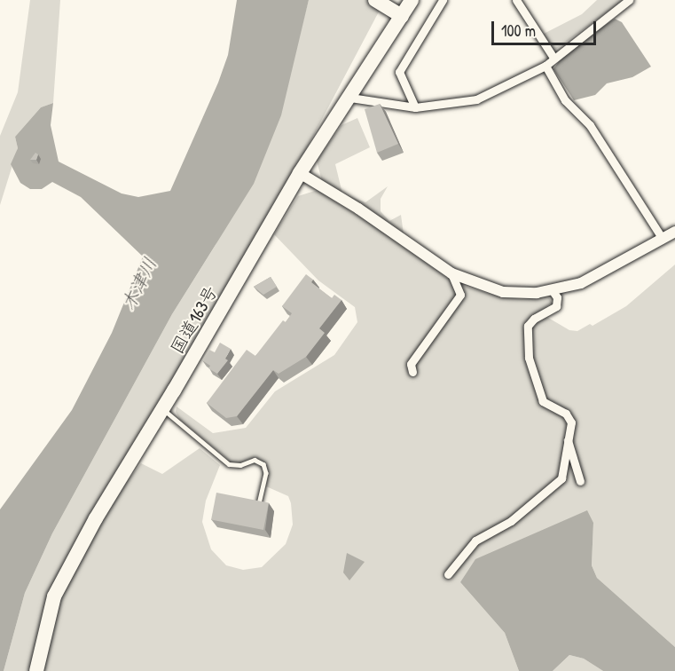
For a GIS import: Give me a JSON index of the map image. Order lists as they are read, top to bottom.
{
  "streets": {
    "highway": ["国道163号"]
  },
  "water": ["木津川"],
  "scale_bar": "100 m"
}
